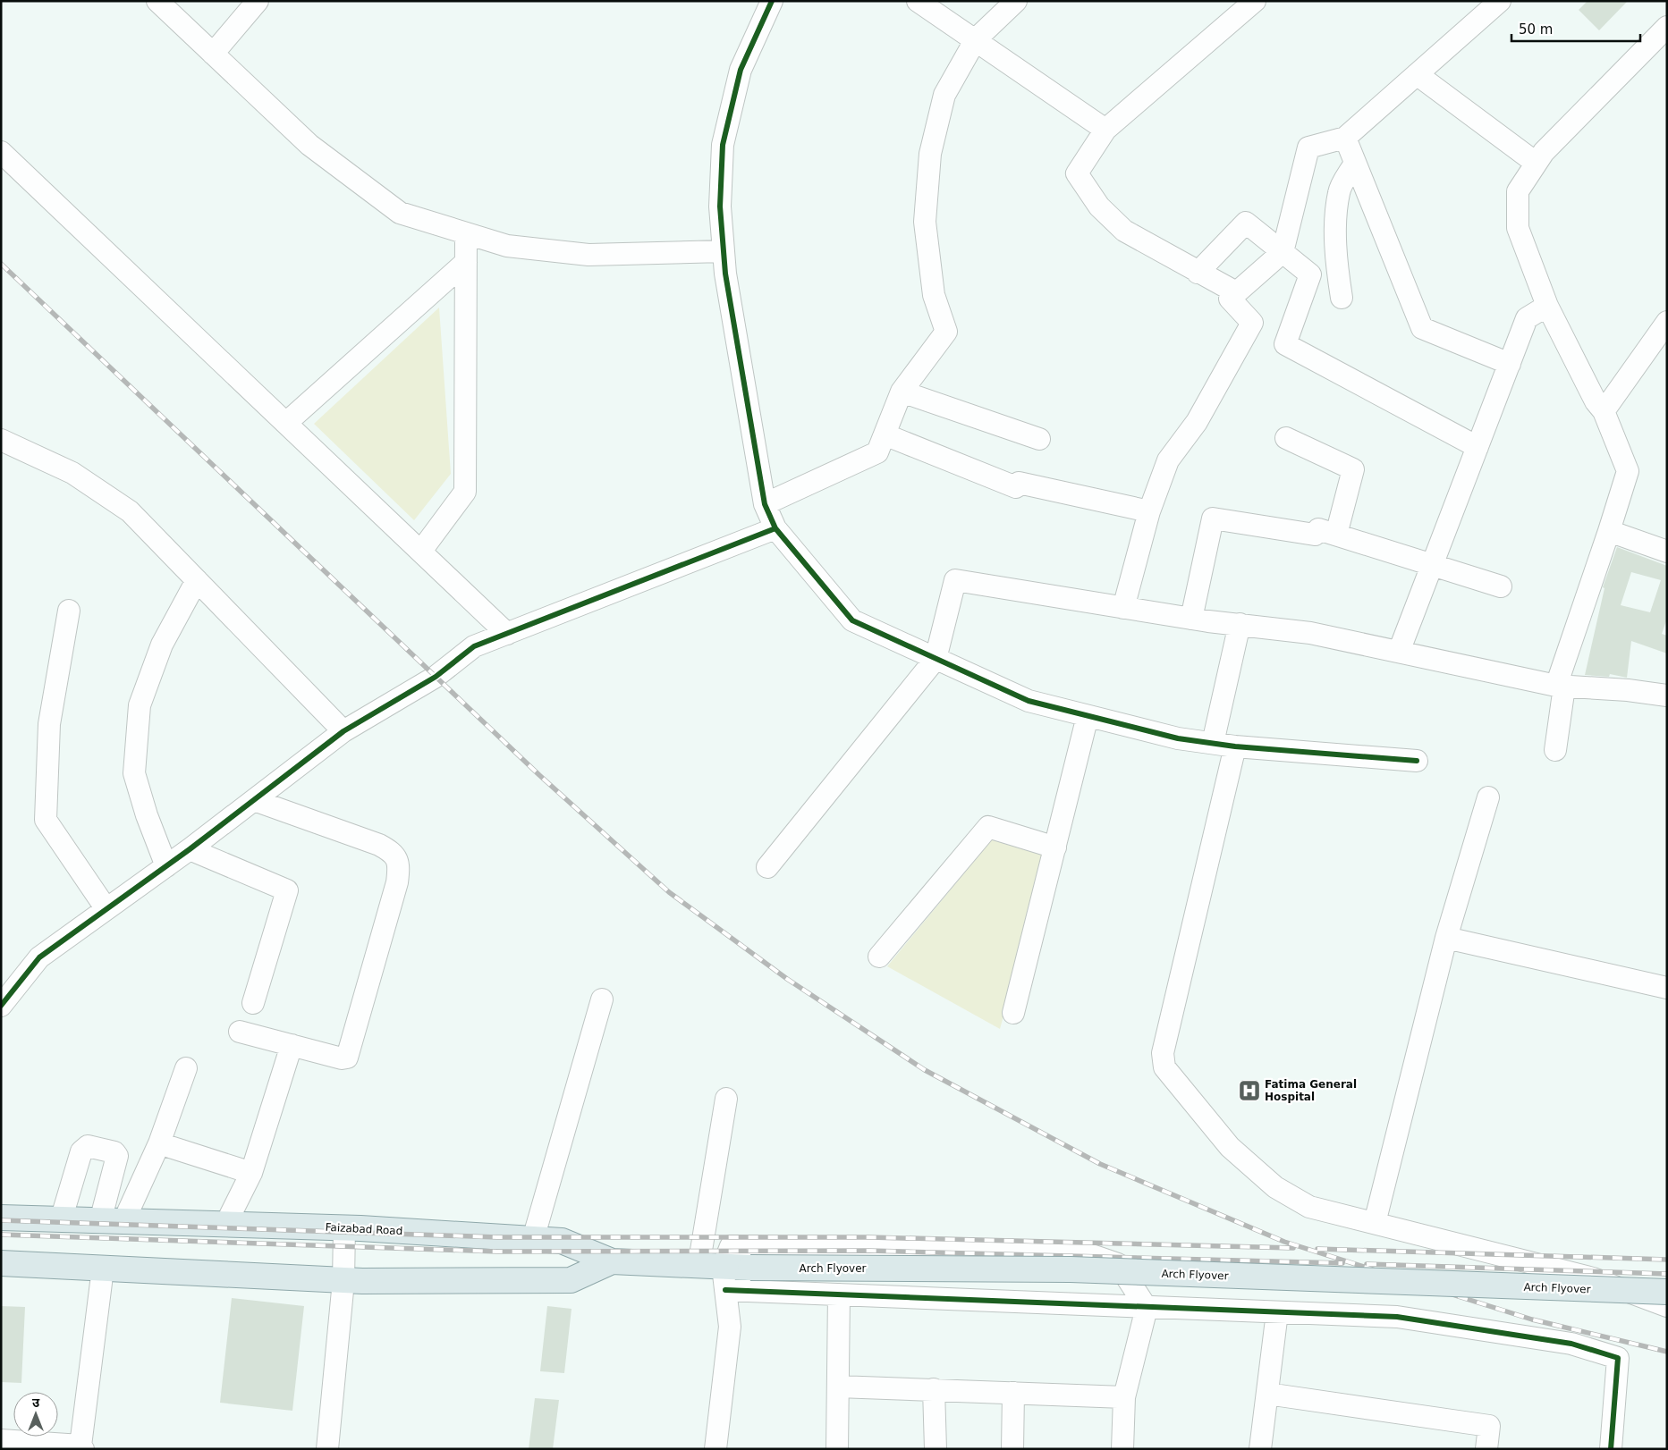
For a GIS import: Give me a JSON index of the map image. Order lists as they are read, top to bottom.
{
  "streets": {
    "main road": ["Faizabad Road", "Arch Flyover"]
  },
  "crossings": [
    ["Faizabad Road", "Arch Flyover"]
  ],
  "places": {
    "hospital": ["Fatima General Hospital"]
  },
  "scale_bar": "50 m",
  "north": "top"
}
